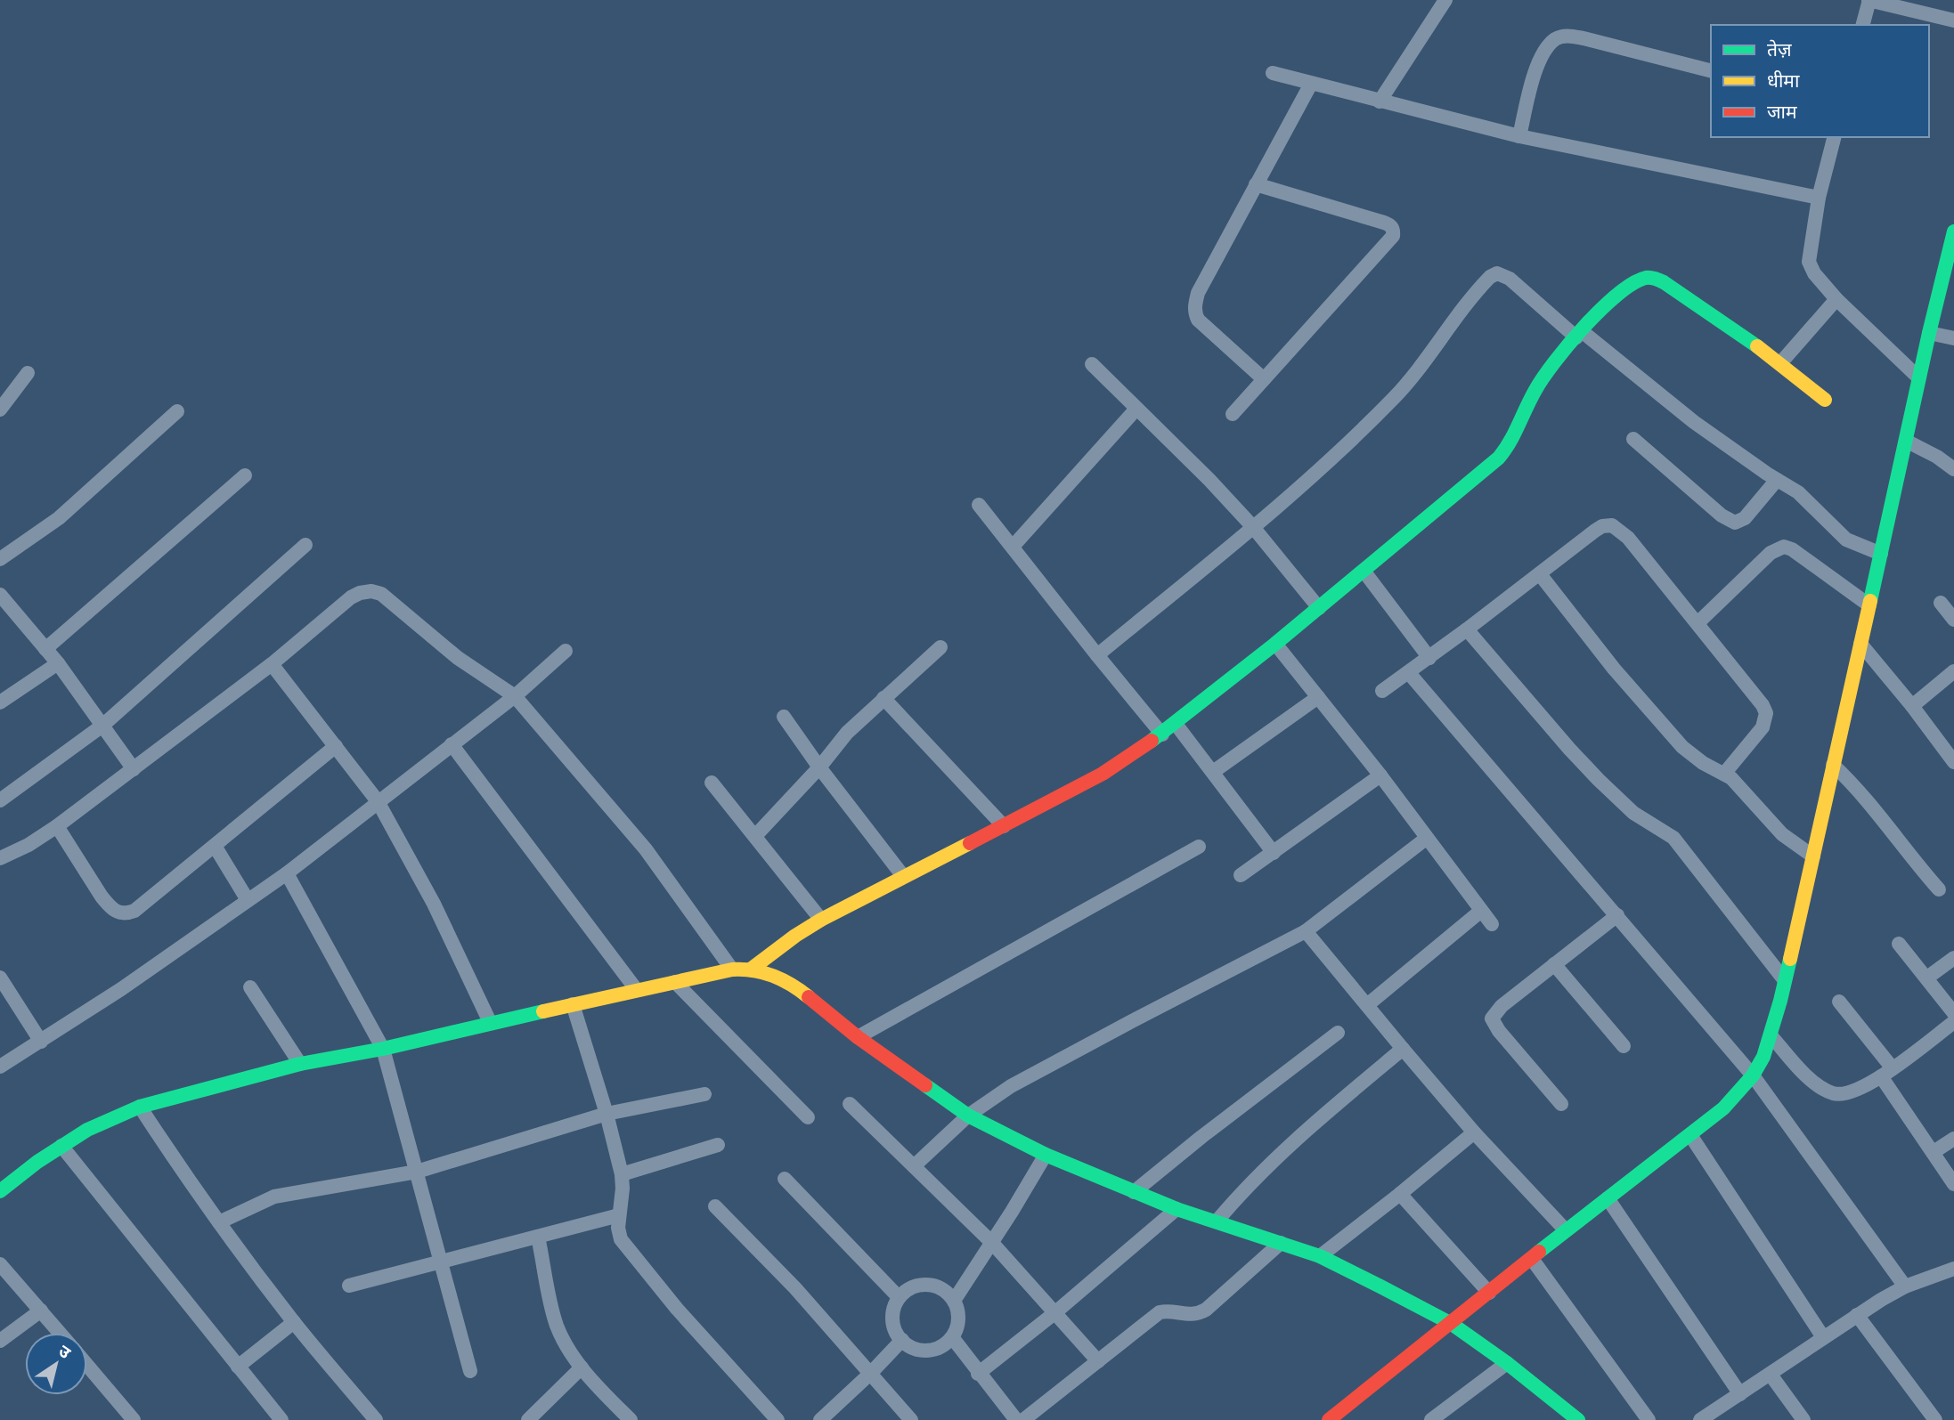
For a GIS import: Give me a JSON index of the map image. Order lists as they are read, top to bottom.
{
  "legend": ["तेज़", "धीमा", "जाम"],
  "north": "top right"
}
